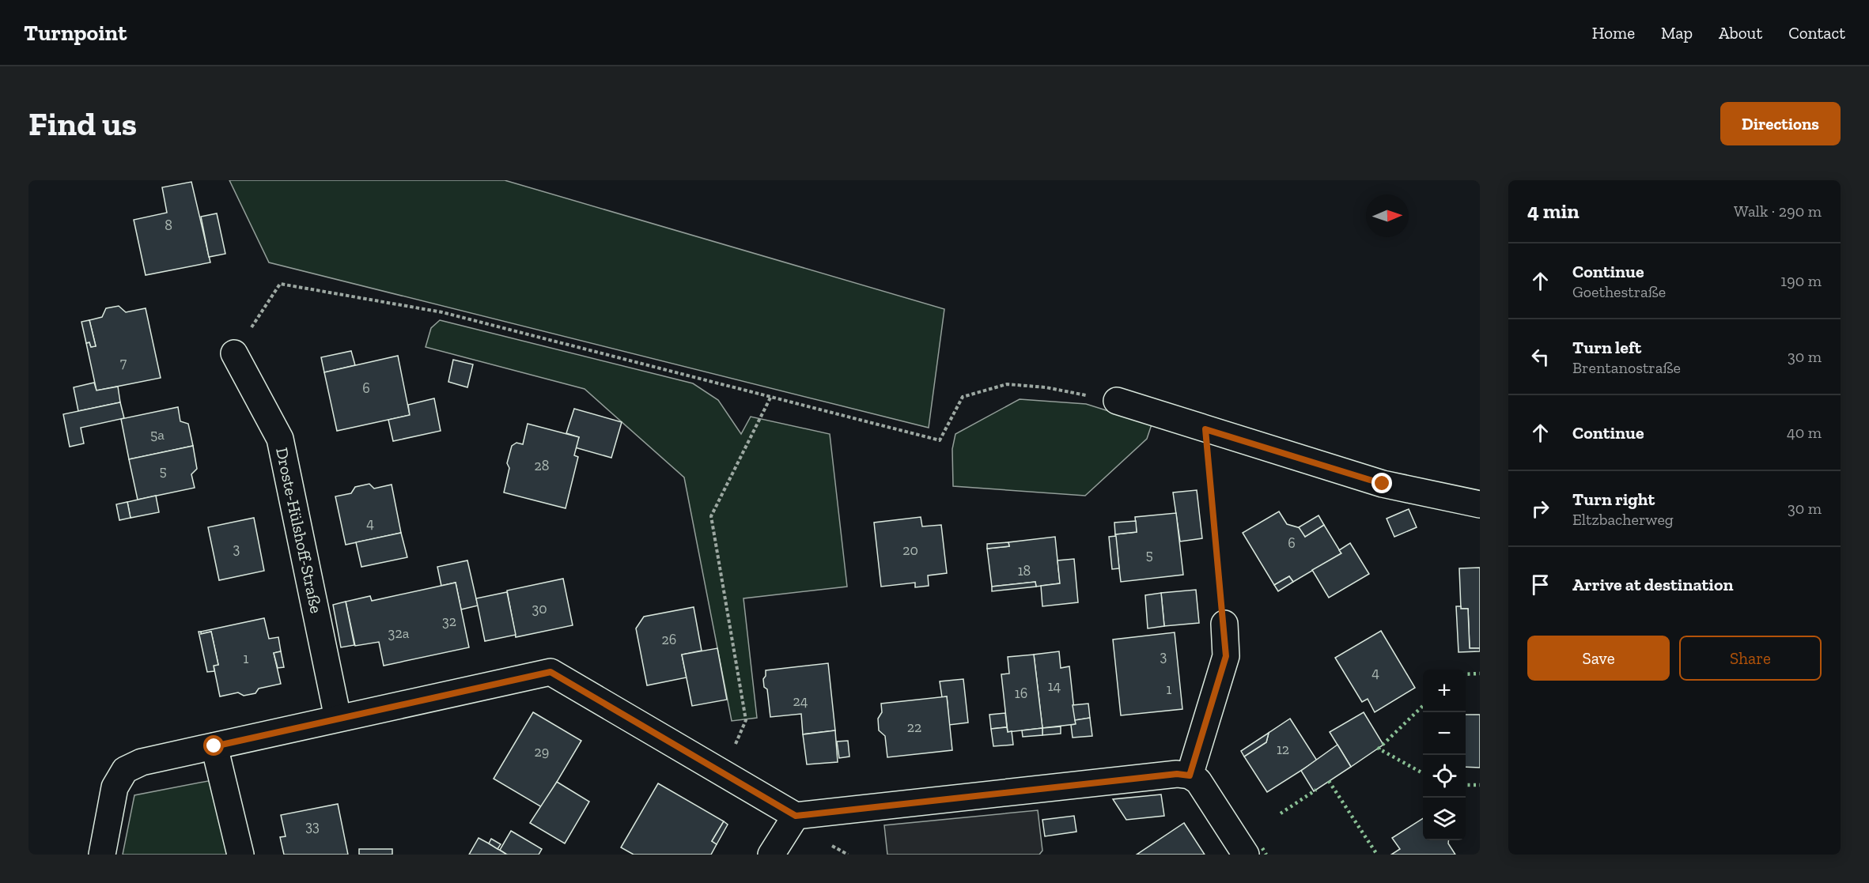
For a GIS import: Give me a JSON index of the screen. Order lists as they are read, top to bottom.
{
  "streets": {
    "street": ["Droste-Hülshoff-Straße"]
  },
  "house_numbers": [
    "8",
    "7",
    "6",
    "5a",
    "28",
    "5",
    "4",
    "6",
    "3",
    "20",
    "5",
    "18",
    "30",
    "32",
    "32a",
    "26",
    "3",
    "1",
    "4",
    "14",
    "1",
    "16",
    "24",
    "22",
    "12",
    "29",
    "33"
  ],
  "north": "right",
  "page": {
    "header": "Turnpoint",
    "nav": [
      "Home",
      "Map",
      "About",
      "Contact"
    ],
    "buttons": [
      "Directions",
      ["Save", "Share"]
    ],
    "title": "Find us",
    "heading": ["4 min", "Walk · 290 m"],
    "list": [
      ["Continue", "Goethestraße", "190 m"],
      ["Turn left", "Brentanostraße", "30 m"],
      ["Continue", "40 m"],
      ["Turn right", "Eltzbacherweg", "30 m"],
      "Arrive at destination"
    ],
    "map_buttons": ["+", "−"]
  }
}
